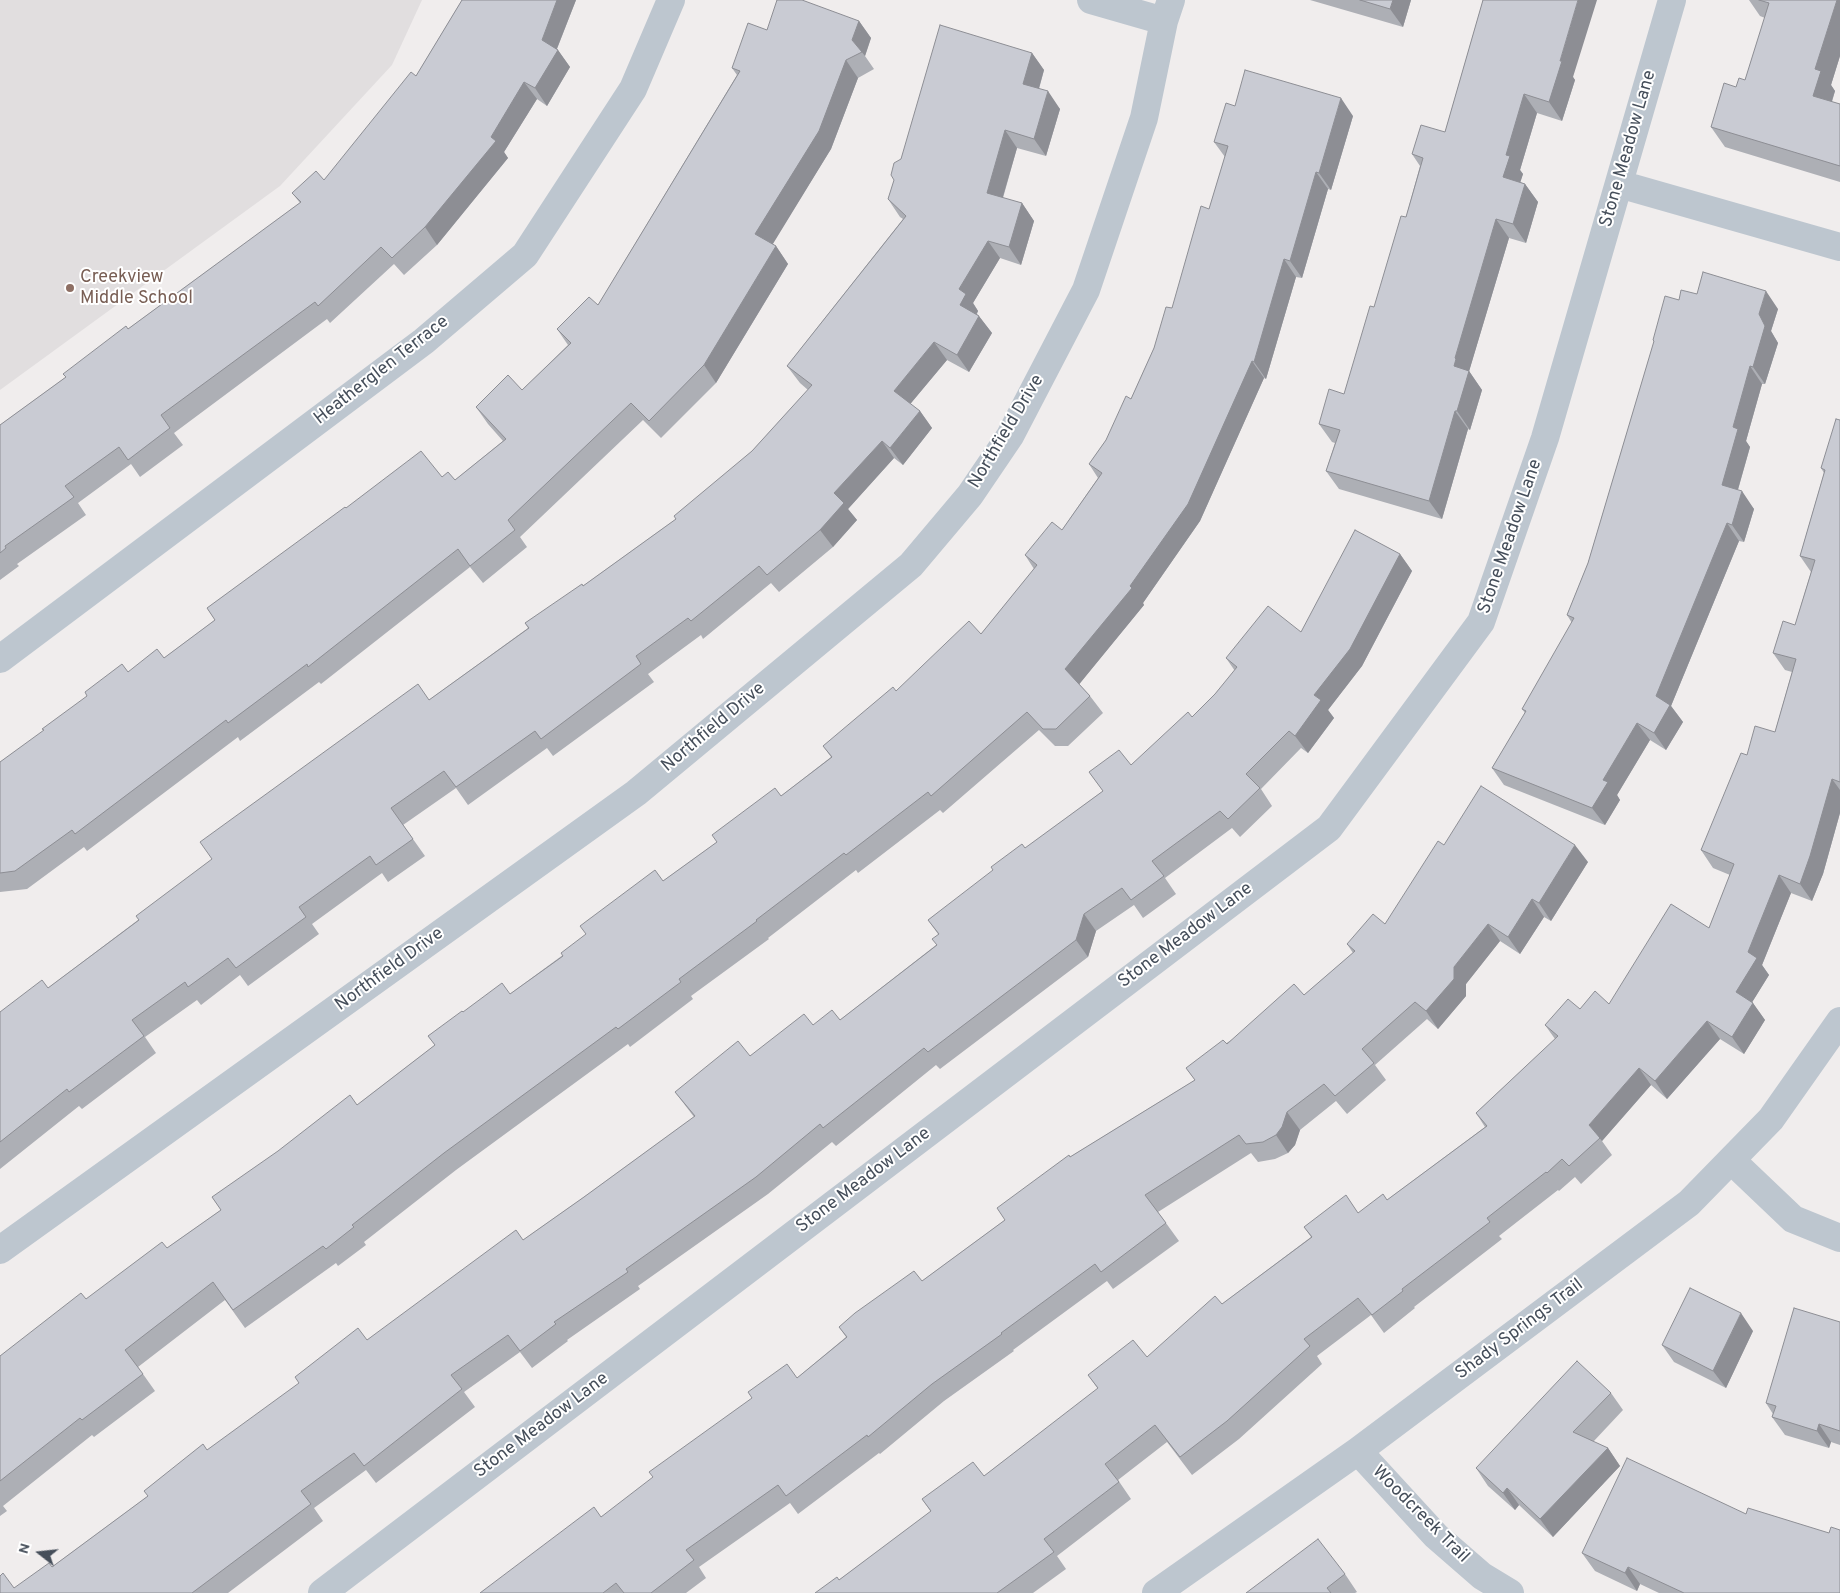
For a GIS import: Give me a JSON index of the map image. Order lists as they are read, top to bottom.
{
  "streets": {
    "street": [
      "Stone Meadow Lane",
      "Heatherglen Terrace",
      "Northfield Drive",
      "Shady Springs Trail",
      "Woodcreek Trail"
    ]
  },
  "crossings": [
    ["Shady Springs Trail", "Woodcreek Trail"]
  ],
  "places": ["Creekview Middle School"],
  "north": "left"
}
